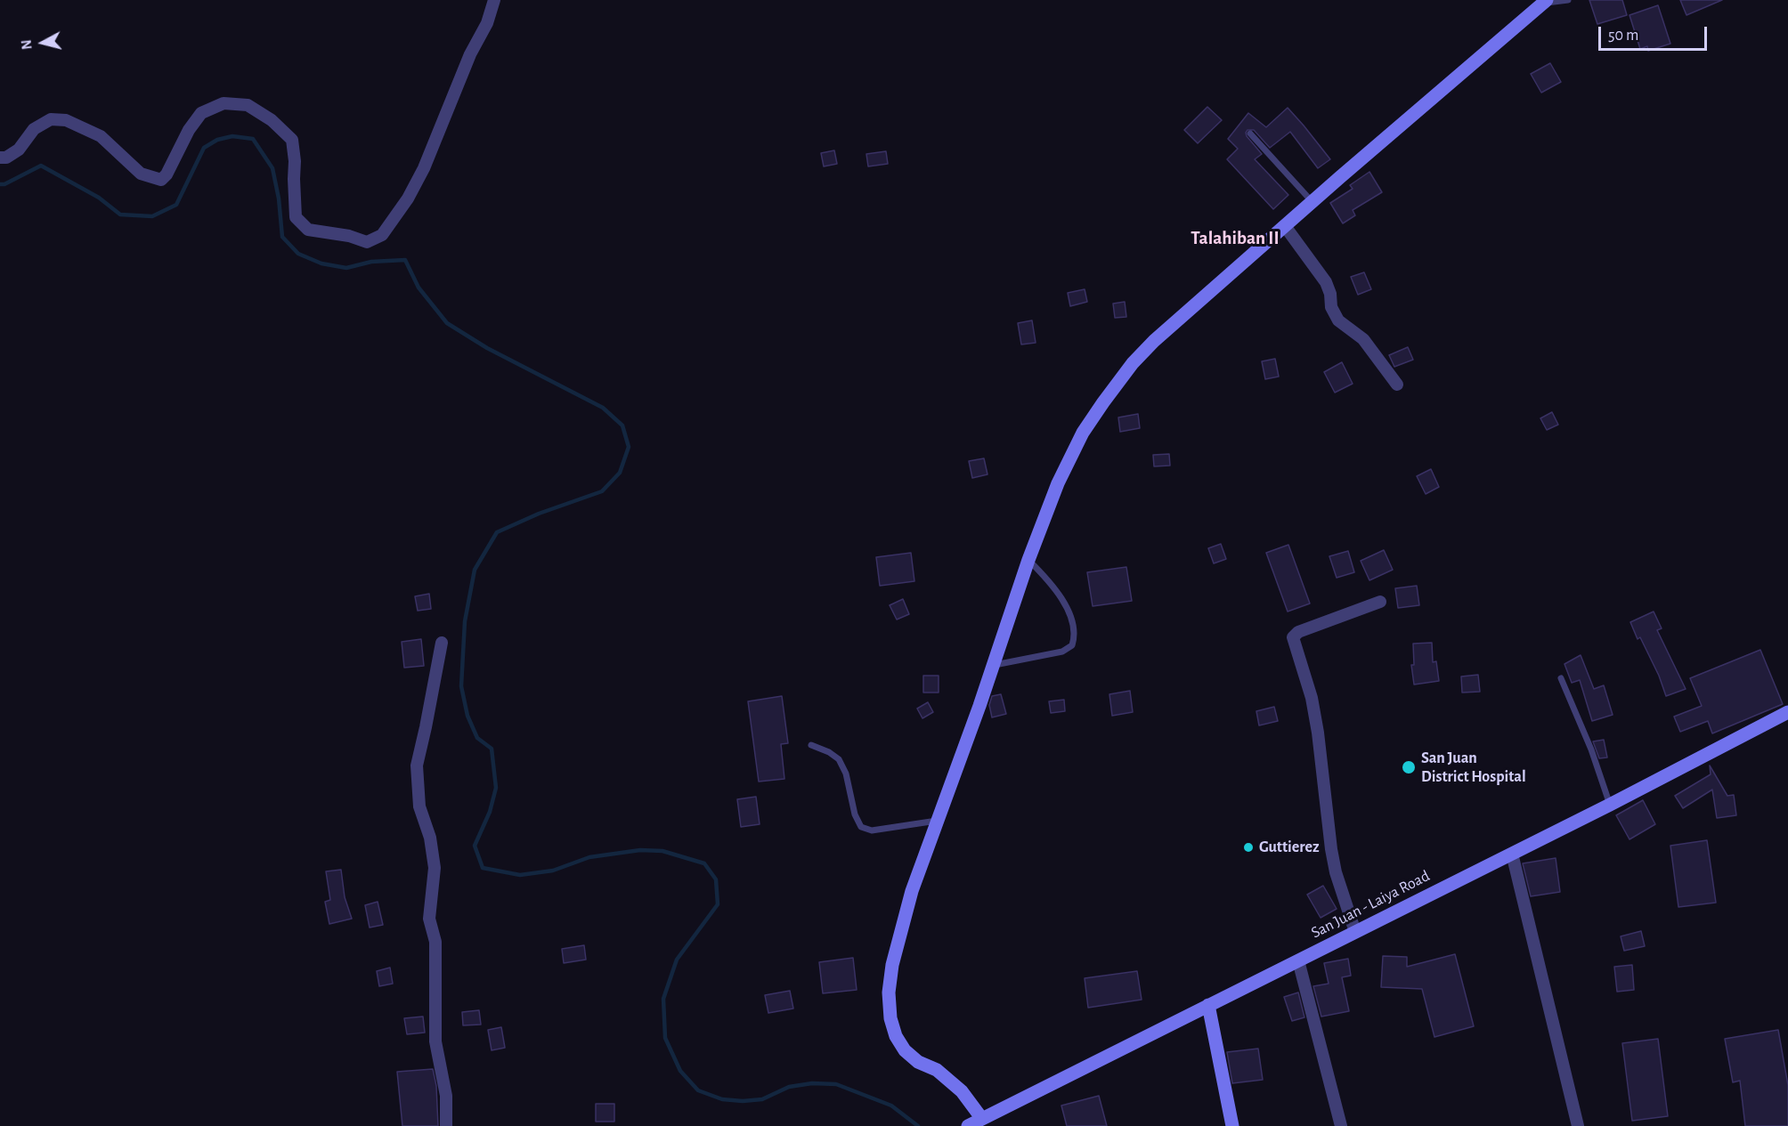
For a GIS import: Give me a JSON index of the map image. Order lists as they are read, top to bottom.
{
  "streets": {
    "street": ["San Juan - Laiya Road"]
  },
  "districts": ["Talahiban II"],
  "places": ["San Juan District Hospital", "Guttierez"],
  "scale_bar": "50 m",
  "north": "left"
}
